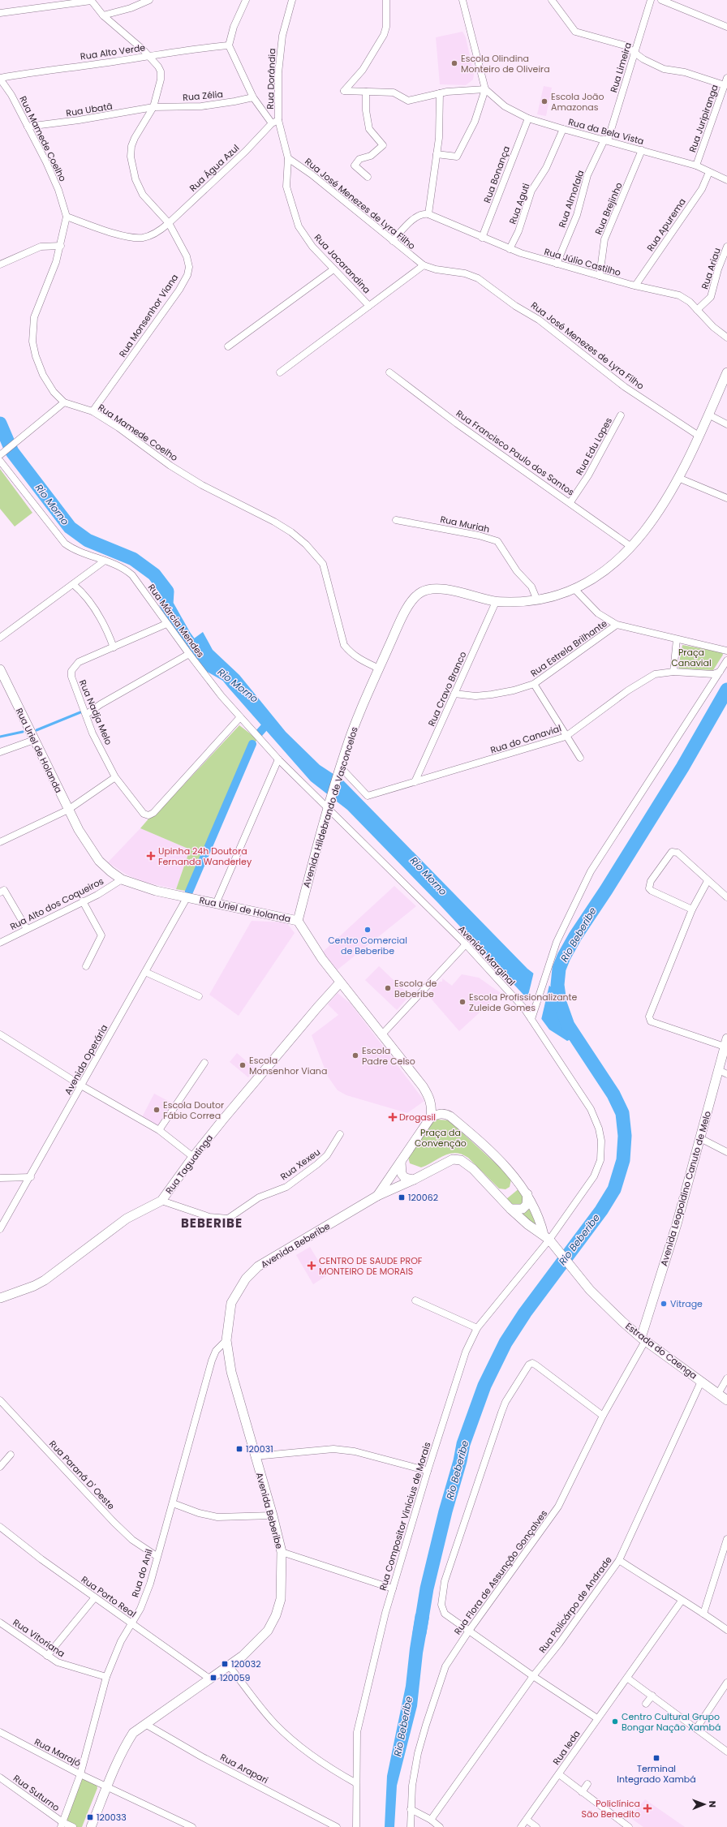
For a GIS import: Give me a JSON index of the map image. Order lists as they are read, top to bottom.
{
  "streets": {
    "main road": [
      "Rua Uriel de Holanda",
      "Avenida Hildebrando de Vasconcelos",
      "Rua Taguatinga",
      "Avenida Leopoldino Canuto de Melo",
      "Avenida Beberibe",
      "Estrada do Caenga"
    ],
    "street": [
      "Rua Alto Verde",
      "Rua Limeira",
      "Rua Dorândia",
      "Rua Zélia",
      "Rua Ubatã",
      "Rua Juripiranga",
      "Rua da Bela Vista",
      "Rua Mamede Coelho",
      "Rua Água Azul",
      "Rua Bonança",
      "Rua Almofala",
      "Rua José Menezes de Lyra Filho",
      "Rua Aguti",
      "Rua Brejinho",
      "Rua Apurema",
      "Rua Júlio Castilho",
      "Rua Jacarandina",
      "Rua Ariau",
      "Rua Monsenhor Viana",
      "Rua Edu Lopes",
      "Rua Francisco Paulo dos Santos",
      "Rua Muriah",
      "Rua Márcia Mendes",
      "Rua Estrela Brilhante",
      "Rua Cravo Branco",
      "Rua Nadja Melo",
      "Rua do Canavial",
      "Rua Alto dos Coqueiros",
      "Avenida Marginal",
      "Avenida Operária",
      "Rua Xexeu",
      "Rua Paraná D' Oeste",
      "Rua Compositor Vinícius de Morais",
      "Rua Flora de Assunção Gonçalves",
      "Rua do Anil",
      "Rua Porto Real",
      "Rua Policárpo de Andrade",
      "Rua Vitoriana",
      "Rua Ieda",
      "Rua Marajó",
      "Rua Arapari",
      "Rua Suturno"
    ]
  },
  "crossings": [
    ["Rua Alto Verde", "Rua Mamede Coelho"],
    ["Rua Alto Verde", "Rua Monsenhor Viana"],
    ["Rua Limeira", "Rua da Bela Vista"],
    ["Rua Limeira", "Rua Almofala"],
    ["Rua Dorândia", "Rua Água Azul"],
    ["Rua Dorândia", "Rua José Menezes de Lyra Filho"],
    ["Rua Dorândia", "Rua Jacarandina"],
    ["Rua Zélia", "Rua Ubatã"],
    ["Rua Zélia", "Rua Monsenhor Viana"],
    ["Rua Ubatã", "Rua Mamede Coelho"],
    ["Rua Ubatã", "Rua Monsenhor Viana"],
    ["Rua Juripiranga", "Rua da Bela Vista"],
    ["Rua da Bela Vista", "Rua Bonança"],
    ["Rua da Bela Vista", "Rua Almofala"],
    ["Rua da Bela Vista", "Rua Aguti"],
    ["Rua da Bela Vista", "Rua Brejinho"],
    ["Rua da Bela Vista", "Rua Apurema"],
    ["Rua Mamede Coelho", "Rua Água Azul"],
    ["Rua Mamede Coelho", "Rua Monsenhor Viana"],
    ["Rua Mamede Coelho", "Avenida Hildebrando de Vasconcelos"],
    ["Rua Água Azul", "Rua Monsenhor Viana"],
    ["Rua Bonança", "Rua Júlio Castilho"],
    ["Rua Almofala", "Rua Júlio Castilho"],
    ["Rua José Menezes de Lyra Filho", "Rua Jacarandina"],
    ["Rua José Menezes de Lyra Filho", "Avenida Hildebrando de Vasconcelos"],
    ["Rua Aguti", "Rua Júlio Castilho"],
    ["Rua Brejinho", "Rua Júlio Castilho"],
    ["Rua Apurema", "Rua Júlio Castilho"],
    ["Rua Júlio Castilho", "Rua Ariau"],
    ["Rua Edu Lopes", "Rua Francisco Paulo dos Santos"],
    ["Rua Francisco Paulo dos Santos", "Avenida Hildebrando de Vasconcelos"],
    ["Rua Muriah", "Avenida Hildebrando de Vasconcelos"],
    ["Rua Márcia Mendes", "Rua Nadja Melo"],
    ["Rua Márcia Mendes", "Avenida Hildebrando de Vasconcelos"],
    ["Rua Márcia Mendes", "Avenida Marginal"],
    ["Rua Estrela Brilhante", "Rua Cravo Branco"],
    ["Rua Cravo Branco", "Rua do Canavial"],
    ["Rua Cravo Branco", "Avenida Hildebrando de Vasconcelos"],
    ["Rua do Canavial", "Avenida Hildebrando de Vasconcelos"],
    ["Rua Uriel de Holanda", "Avenida Hildebrando de Vasconcelos"],
    ["Rua Uriel de Holanda", "Rua Alto dos Coqueiros"],
    ["Rua Uriel de Holanda", "Avenida Operária"],
    ["Rua Uriel de Holanda", "Rua Taguatinga"],
    ["Rua Uriel de Holanda", "Avenida Beberibe"],
    ["Avenida Hildebrando de Vasconcelos", "Avenida Marginal"],
    ["Avenida Marginal", "Estrada do Caenga"],
    ["Avenida Marginal", "Rua Compositor Vinícius de Morais"],
    ["Rua Taguatinga", "Rua Xexeu"],
    ["Avenida Leopoldino Canuto de Melo", "Estrada do Caenga"],
    ["Avenida Leopoldino Canuto de Melo", "Rua Flora de Assunção Gonçalves"],
    ["Avenida Beberibe", "Rua do Anil"],
    ["Avenida Beberibe", "Rua Porto Real"],
    ["Avenida Beberibe", "Rua Marajó"],
    ["Avenida Beberibe", "Rua Arapari"],
    ["Estrada do Caenga", "Rua Compositor Vinícius de Morais"],
    ["Estrada do Caenga", "Rua Flora de Assunção Gonçalves"],
    ["Estrada do Caenga", "Rua Policárpo de Andrade"],
    ["Rua Paraná D' Oeste", "Rua do Anil"],
    ["Rua do Anil", "Rua Porto Real"],
    ["Rua do Anil", "Rua Vitoriana"],
    ["Rua do Anil", "Rua Marajó"],
    ["Rua do Anil", "Rua Suturno"]
  ],
  "districts": ["BEBERIBE"],
  "water": ["Rio Morno", "Rio Beberibe"],
  "parks": ["Praça Canavial", "Praça da Convenção"],
  "places": {
    "other": [
      "Escola Olindina Monteiro de Oliveira",
      "Escola João Amazonas",
      "Centro Comercial de Beberibe",
      "Escola de Beberibe",
      "Escola Profissionalizante Zuleide Gomes",
      "Escola Padre Celso",
      "Escola Monsenhor Viana",
      "Escola Doutor Fábio Correa",
      "Vitrage",
      "Centro Cultural Grupo Bongar Nação Xambá"
    ],
    "health": [
      "Upinha 24h Doutora Fernanda Wanderley",
      "Drogasil",
      "CENTRO DE SAUDE PROF MONTEIRO DE MORAIS",
      "Policlínica São Benedito"
    ],
    "transit": [
      "120062",
      "120031",
      "120032",
      "120059",
      "Terminal Integrado Xambá",
      "120033"
    ]
  },
  "north": "right"
}
